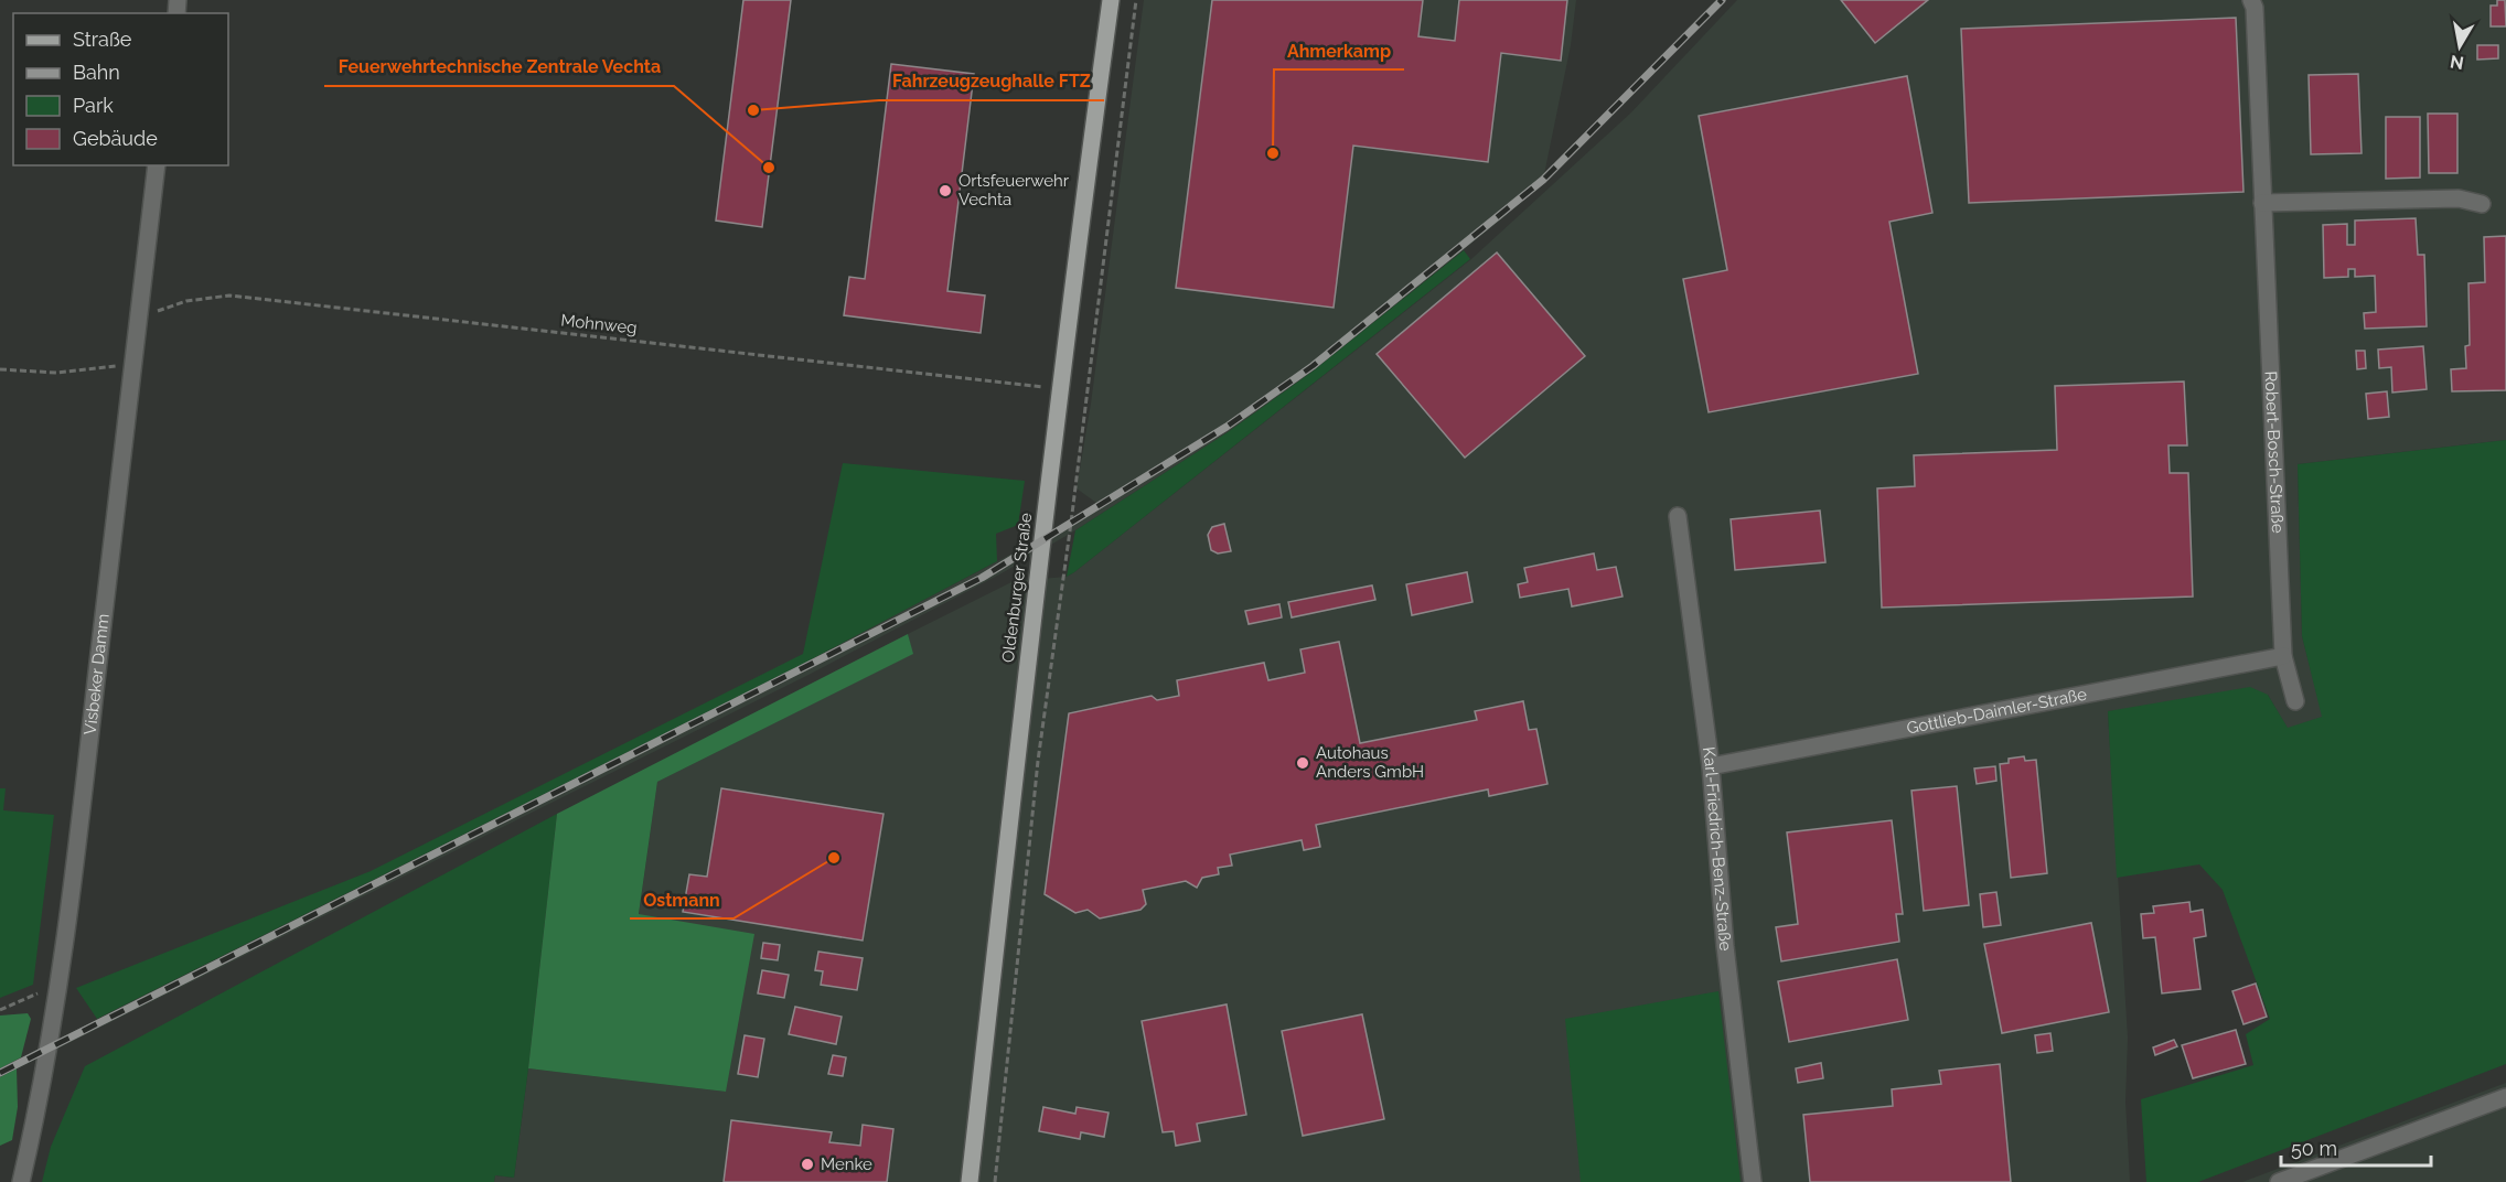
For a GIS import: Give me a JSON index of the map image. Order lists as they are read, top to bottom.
{
  "streets": {
    "main road": ["Oldenburger Straße"],
    "street": [
      "Robert-Bosch-Straße",
      "Visbeker Damm",
      "Gottlieb-Daimler-Straße",
      "Karl-Friedrich-Benz-Straße"
    ],
    "path": ["Mohnweg"]
  },
  "crossings": [
    ["Mohnweg", "Oldenburger Straße"],
    ["Mohnweg", "Visbeker Damm"],
    ["Robert-Bosch-Straße", "Gottlieb-Daimler-Straße"],
    ["Gottlieb-Daimler-Straße", "Karl-Friedrich-Benz-Straße"]
  ],
  "places": [
    "Fahrzeugzeughalle FTZ",
    "Ahmerkamp",
    "Feuerwehrtechnische Zentrale Vechta",
    "Ortsfeuerwehr Vechta",
    "Autohaus Anders GmbH",
    "Ostmann",
    "Menke"
  ],
  "legend": [
    "Straße",
    "Bahn",
    "Park",
    "Gebäude"
  ],
  "scale_bar": "50 m",
  "north": "bottom"
}
